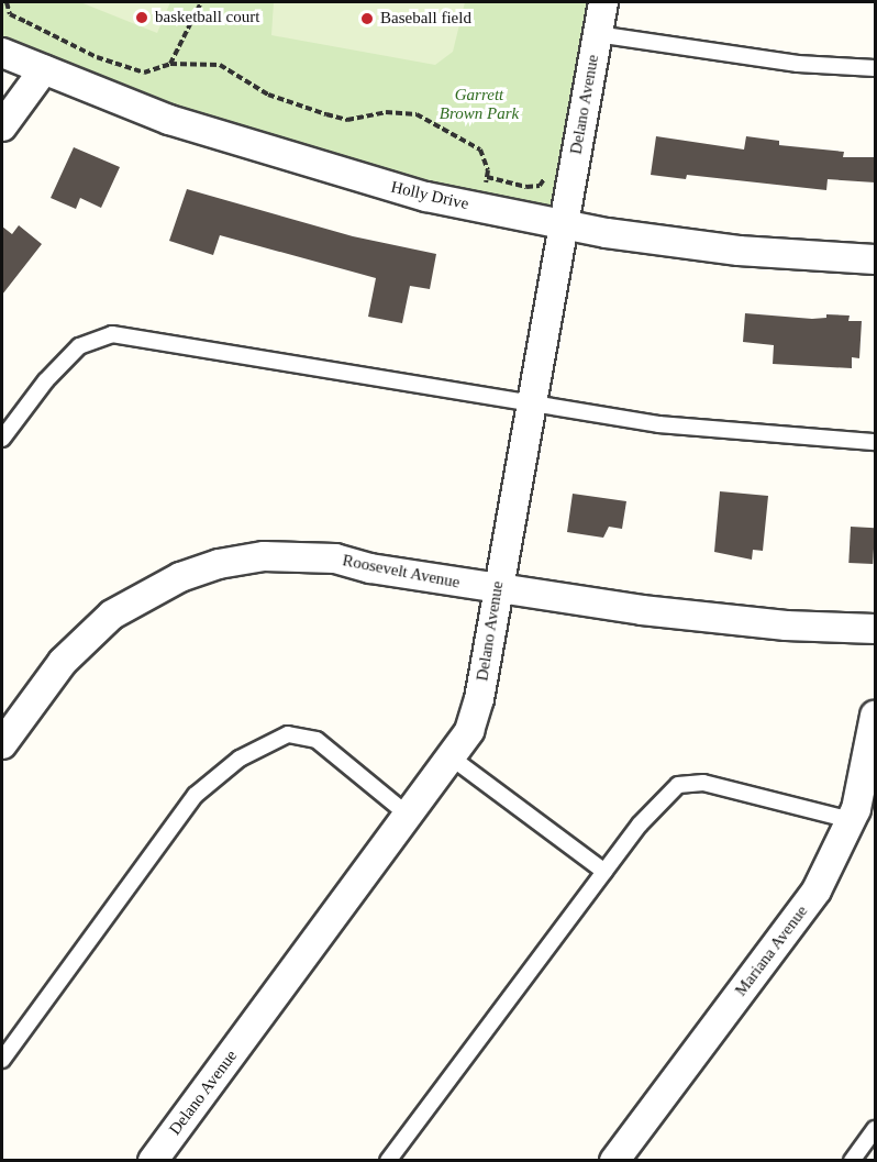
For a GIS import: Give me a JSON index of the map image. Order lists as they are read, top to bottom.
{
  "streets": {
    "street": [
      "Delano Avenue",
      "Holly Drive",
      "Roosevelt Avenue",
      "Mariana Avenue"
    ]
  },
  "crossings": [
    ["Delano Avenue", "Holly Drive"],
    ["Delano Avenue", "Roosevelt Avenue"]
  ],
  "parks": ["Garrett Brown Park"],
  "places": ["basketball court", "Baseball field"]
}
